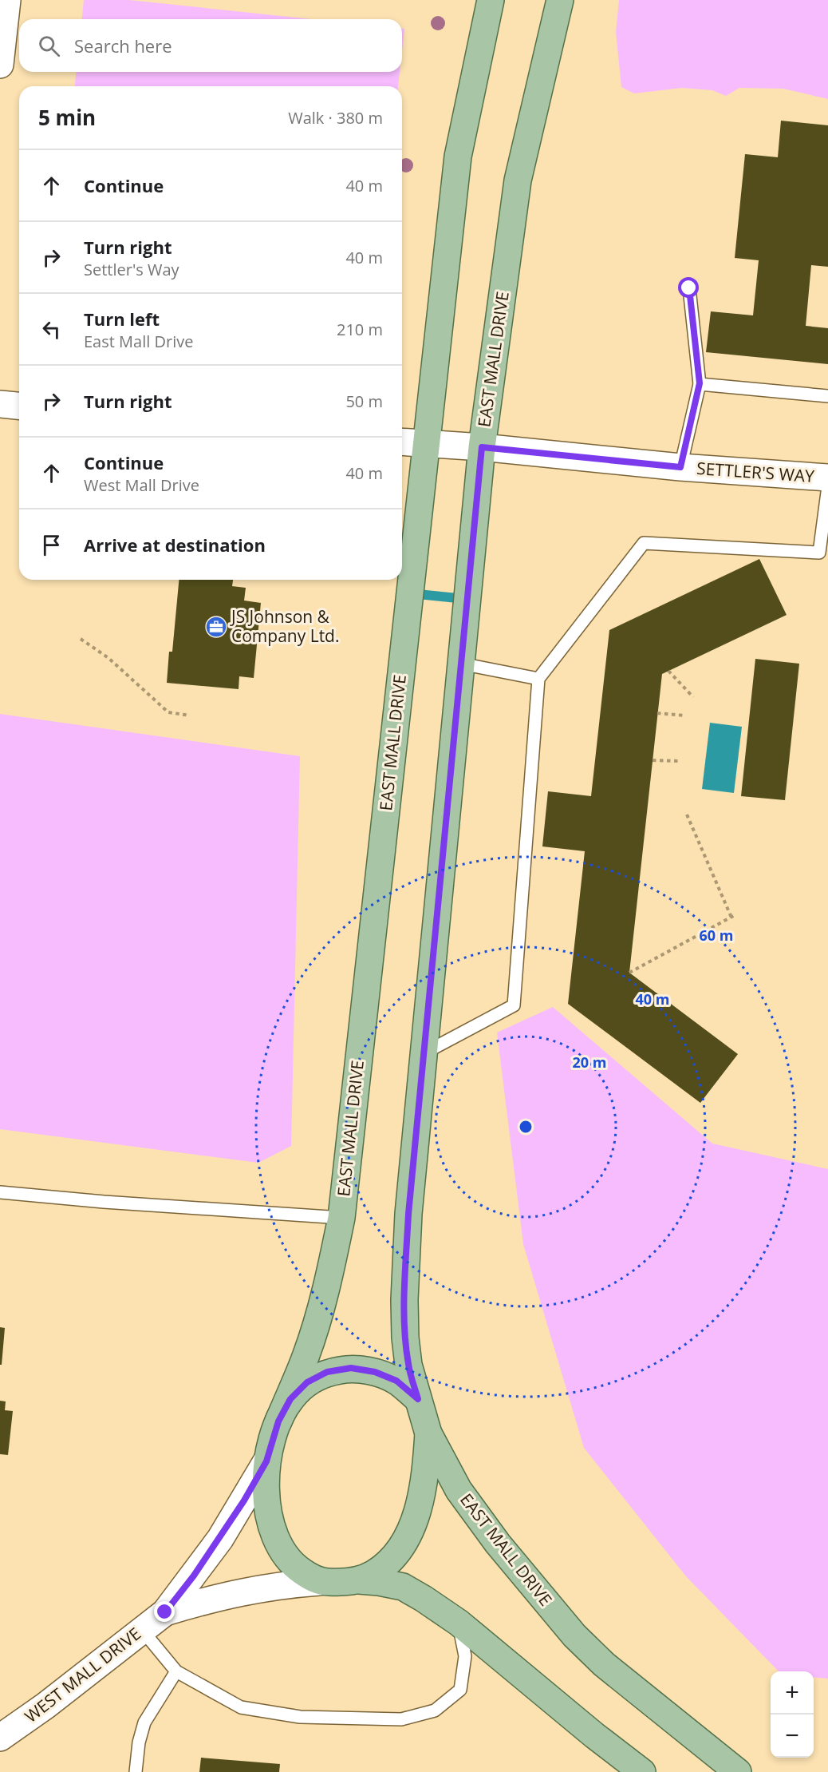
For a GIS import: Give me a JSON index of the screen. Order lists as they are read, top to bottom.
{
  "streets": {
    "main road": ["EAST MALL DRIVE"],
    "street": ["SETTLER'S WAY", "WEST MALL DRIVE"]
  },
  "crossings": [
    ["EAST MALL DRIVE", "SETTLER'S WAY"]
  ],
  "places": {
    "office": ["JS Johnson & Company Ltd."]
  },
  "page": {
    "search": "Search here",
    "heading": ["5 min", "Walk · 380 m"],
    "list": [
      ["Continue", "40 m"],
      ["Turn right", "Settler's Way", "40 m"],
      ["Turn left", "East Mall Drive", "210 m"],
      ["Turn right", "50 m"],
      ["Continue", "West Mall Drive", "40 m"],
      "Arrive at destination"
    ],
    "map_buttons": ["+", "−"]
  },
  "rings": ["60 m", "40 m", "20 m"]
}
